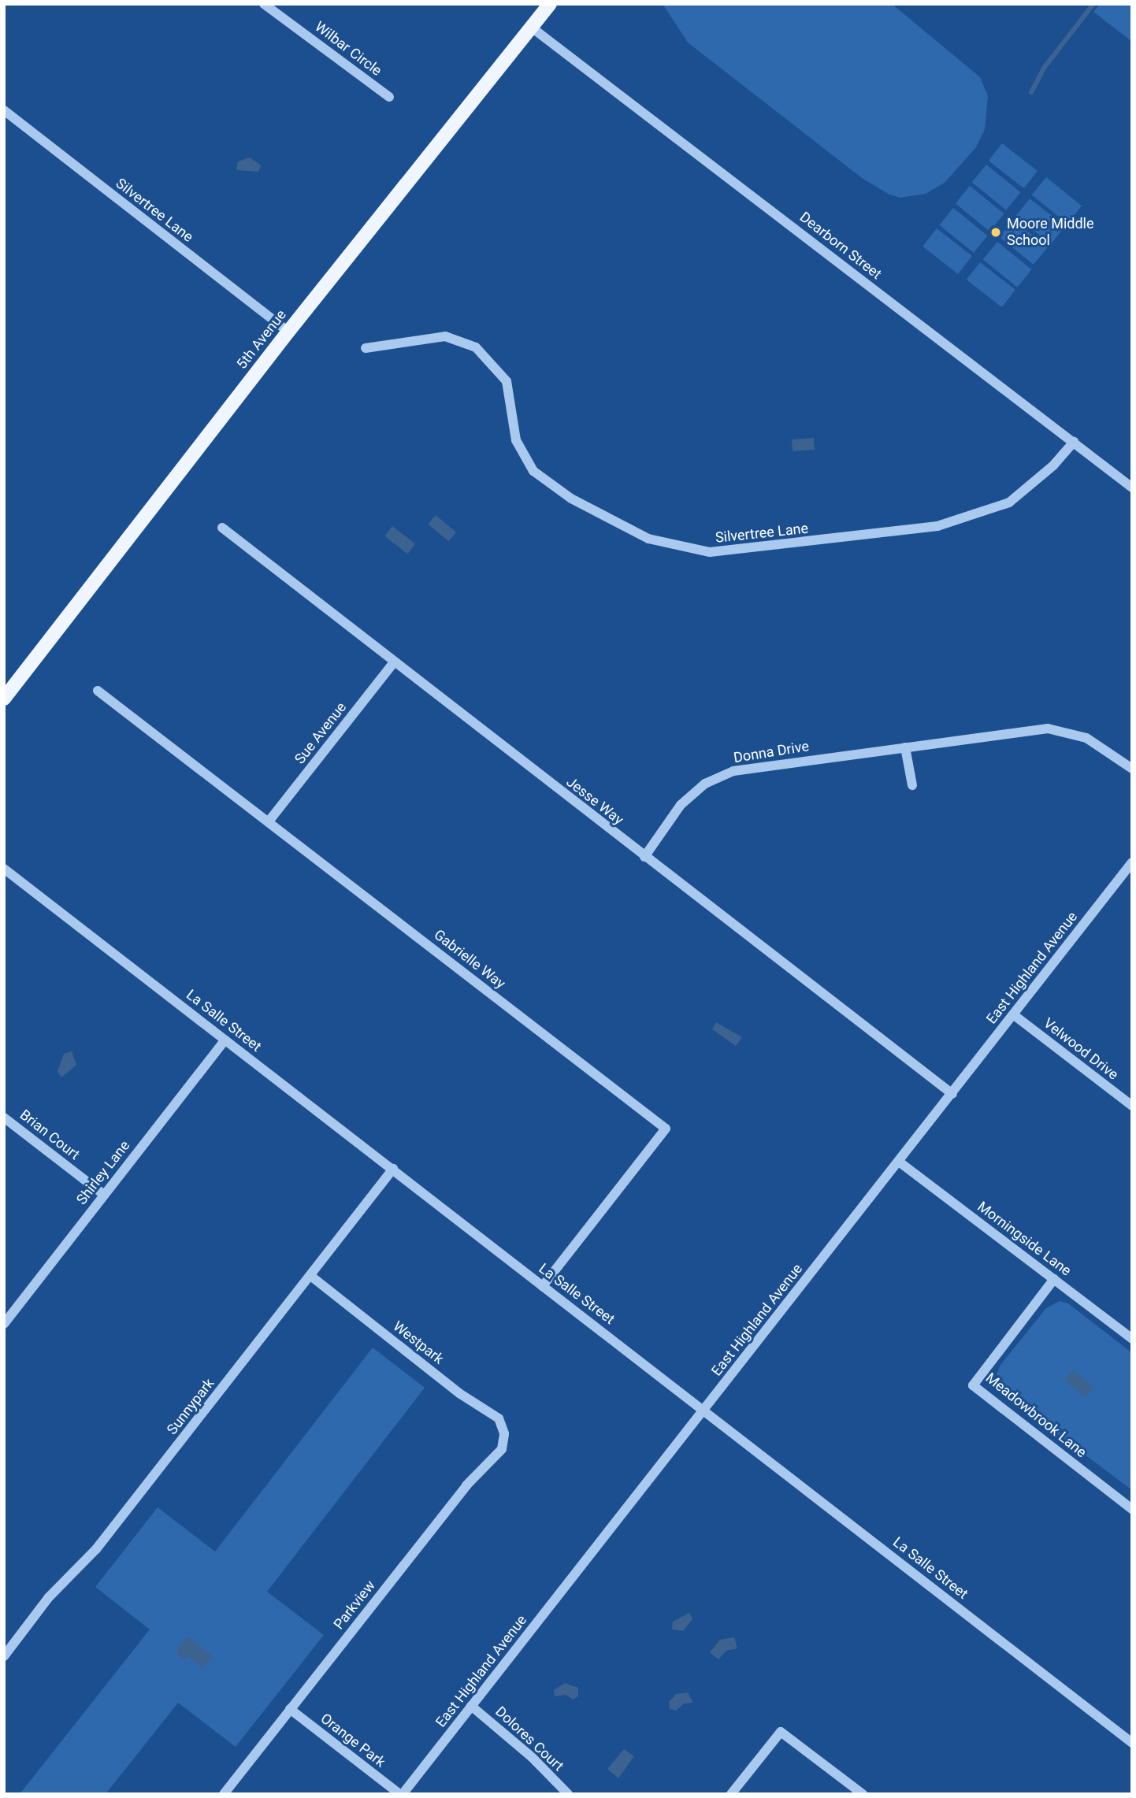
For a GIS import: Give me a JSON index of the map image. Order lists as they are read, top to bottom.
{
  "streets": {
    "main road": ["5th Avenue"],
    "street": [
      "Wilbar Circle",
      "Silvertree Lane",
      "Dearborn Street",
      "Sue Avenue",
      "Donna Drive",
      "Jesse Way",
      "Gabrielle Way",
      "East Highland Avenue",
      "La Salle Street",
      "Velwood Drive",
      "Brian Court",
      "Shirley Lane",
      "Morningside Lane",
      "Westpark",
      "Sunnypark",
      "Meadowbrook Lane",
      "Parkview",
      "Dolores Court",
      "Orange Park"
    ]
  },
  "crossings": [
    ["Silvertree Lane", "Dearborn Street"],
    ["Silvertree Lane", "5th Avenue"],
    ["Dearborn Street", "5th Avenue"],
    ["Sue Avenue", "Jesse Way"],
    ["Sue Avenue", "Gabrielle Way"],
    ["Donna Drive", "Jesse Way"],
    ["Jesse Way", "East Highland Avenue"],
    ["Gabrielle Way", "La Salle Street"],
    ["East Highland Avenue", "La Salle Street"],
    ["East Highland Avenue", "Velwood Drive"],
    ["East Highland Avenue", "Morningside Lane"],
    ["East Highland Avenue", "Dolores Court"],
    ["East Highland Avenue", "Orange Park"],
    ["La Salle Street", "Shirley Lane"],
    ["La Salle Street", "Sunnypark"],
    ["Brian Court", "Shirley Lane"],
    ["Morningside Lane", "Meadowbrook Lane"],
    ["Westpark", "Sunnypark"],
    ["Westpark", "Parkview"],
    ["Parkview", "Orange Park"]
  ],
  "places": ["Moore Middle School"]
}
